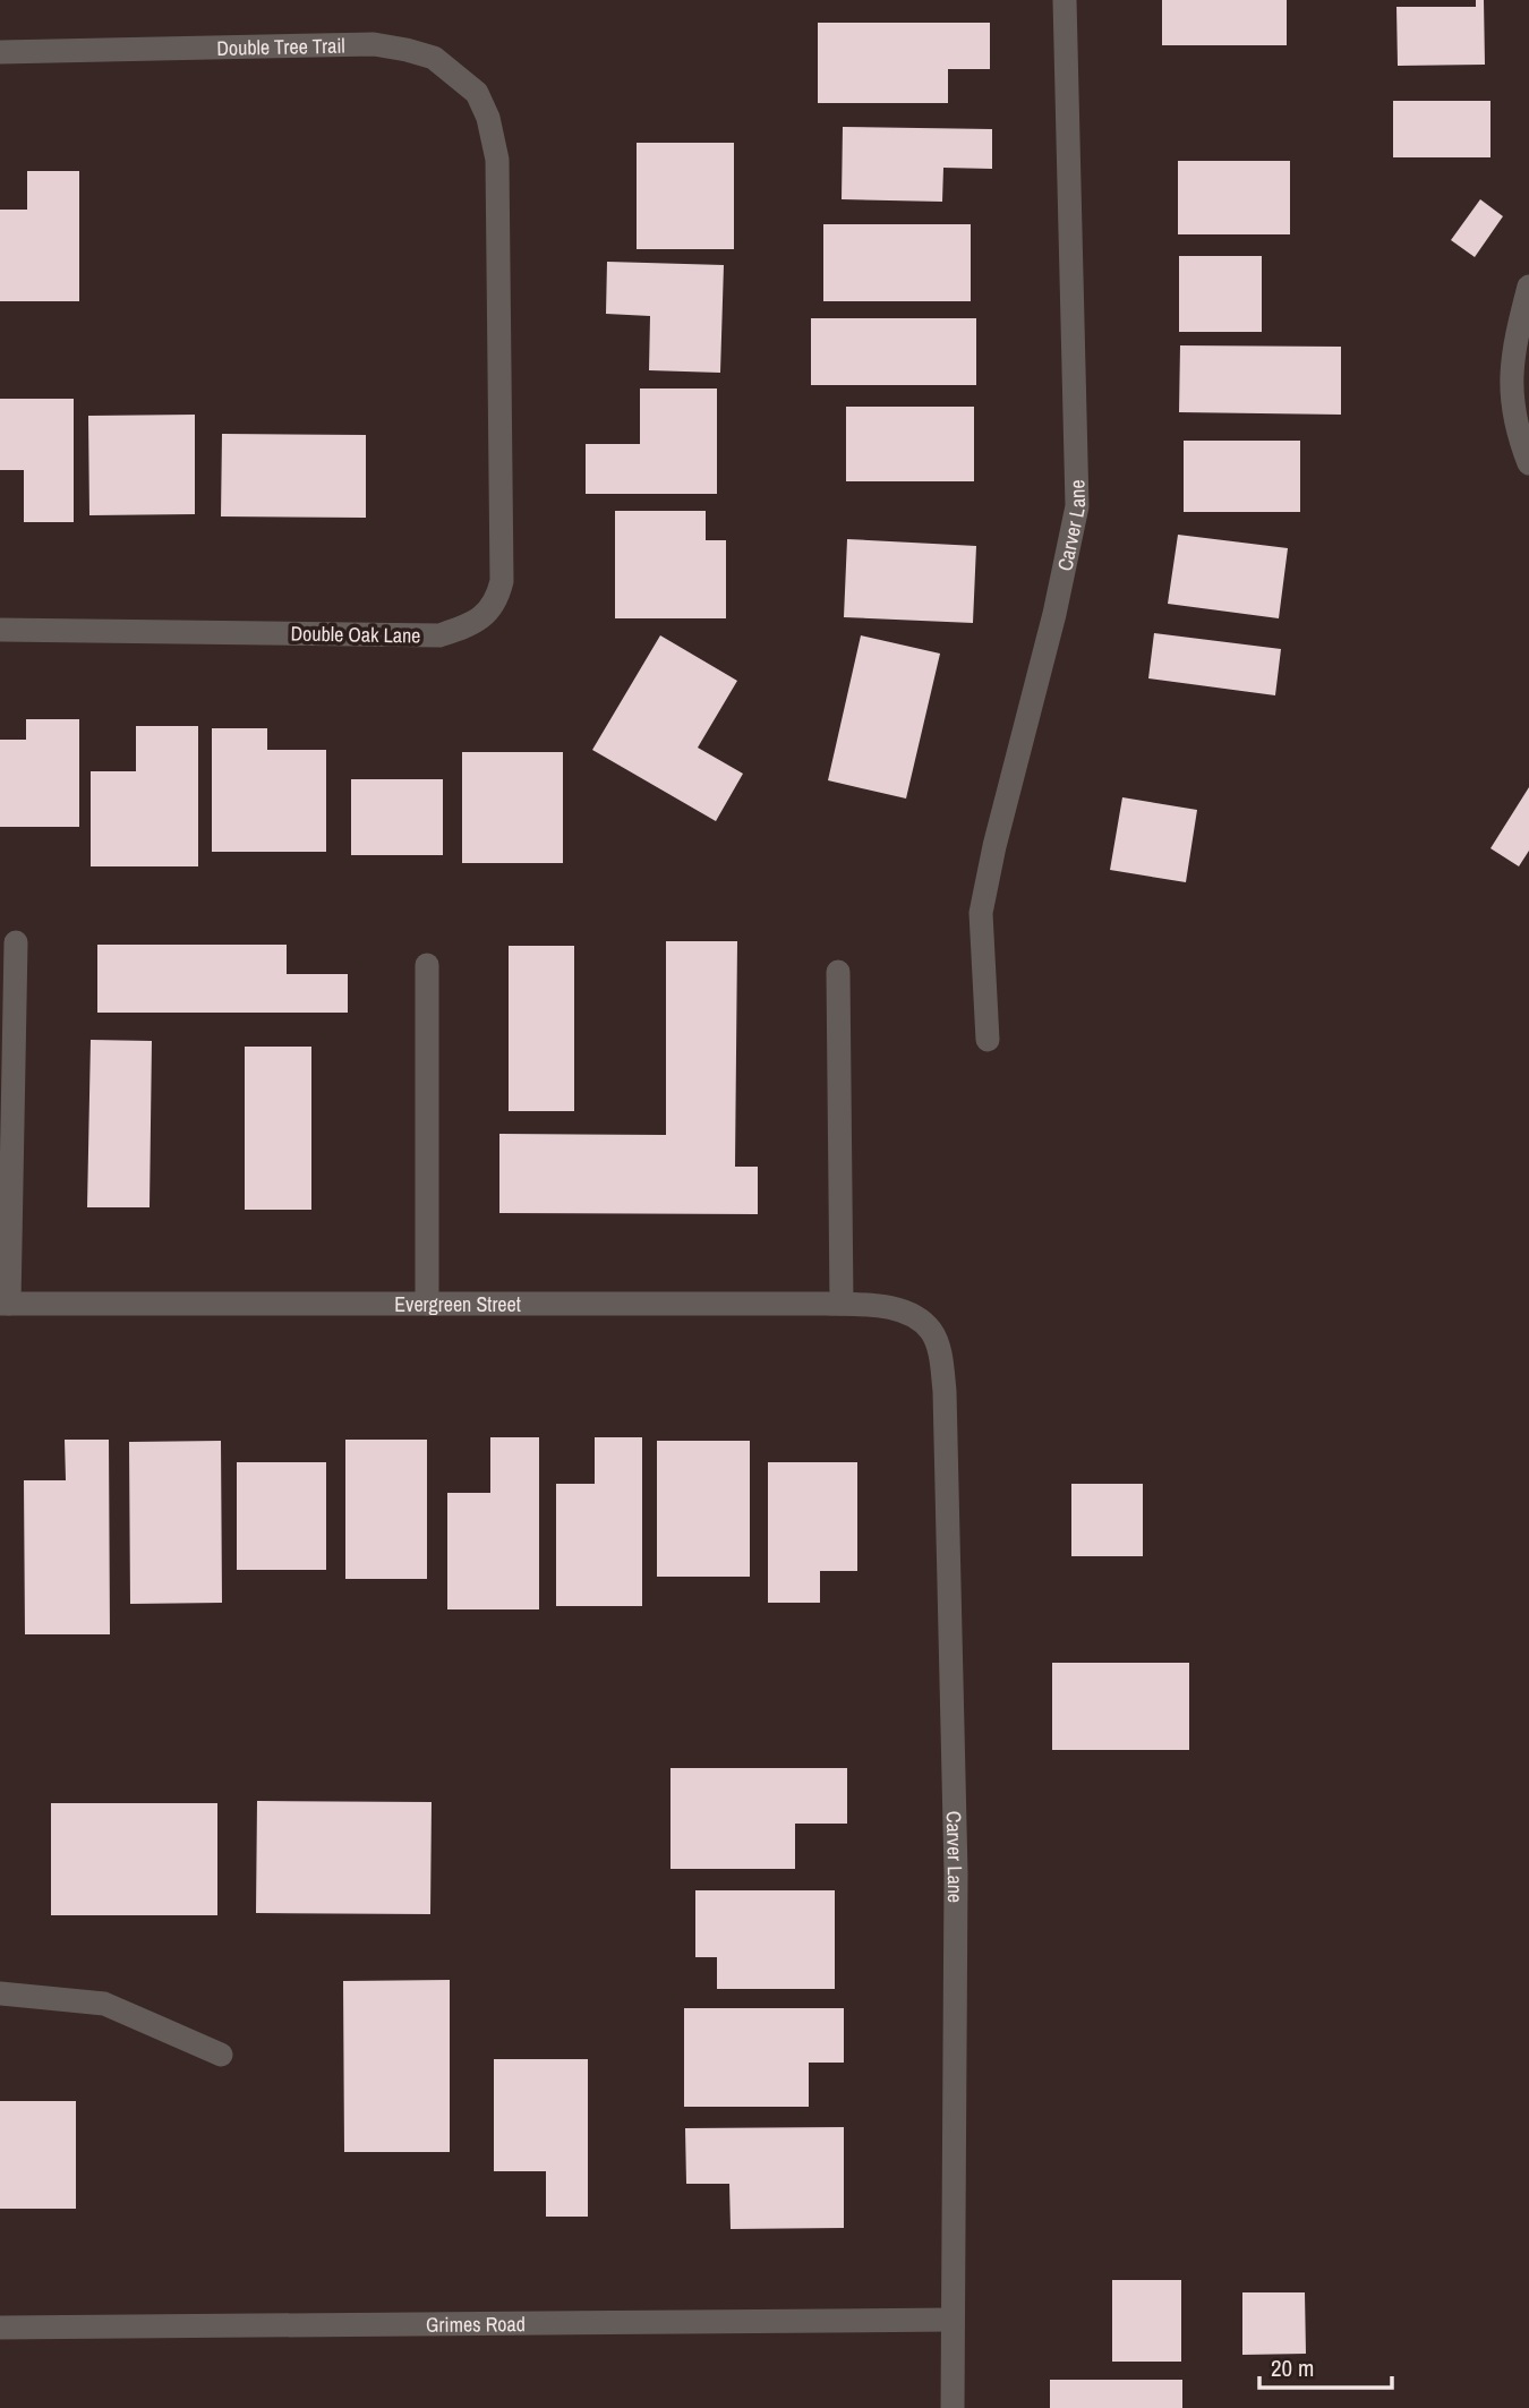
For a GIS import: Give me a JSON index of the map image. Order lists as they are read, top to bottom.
{
  "streets": {
    "street": [
      "Double Tree Trail",
      "Carver Lane",
      "Double Oak Lane",
      "Evergreen Street",
      "Grimes Road"
    ]
  },
  "crossings": [
    ["Double Tree Trail", "Double Oak Lane"],
    ["Carver Lane", "Evergreen Street"],
    ["Carver Lane", "Grimes Road"]
  ],
  "scale_bar": "20 m"
}
